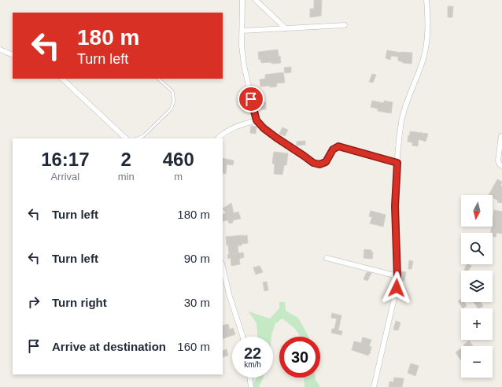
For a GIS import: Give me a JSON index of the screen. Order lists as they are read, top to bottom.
{
  "north": "bottom",
  "page": {
    "turn": ["180 m", "Turn left"],
    "eta": [
      "16:17",
      "Arrival",
      "2",
      "min",
      "460",
      "m"
    ],
    "list": [
      {
        "name": "Turn left",
        "value": "180 m"
      },
      {
        "name": "Turn left",
        "value": "90 m"
      },
      {
        "name": "Turn right",
        "value": "30 m"
      },
      {
        "name": "Arrive at destination",
        "value": "160 m"
      }
    ],
    "map_buttons": ["+", "−"],
    "speed": "22 km/h",
    "limit": "30"
  }
}
